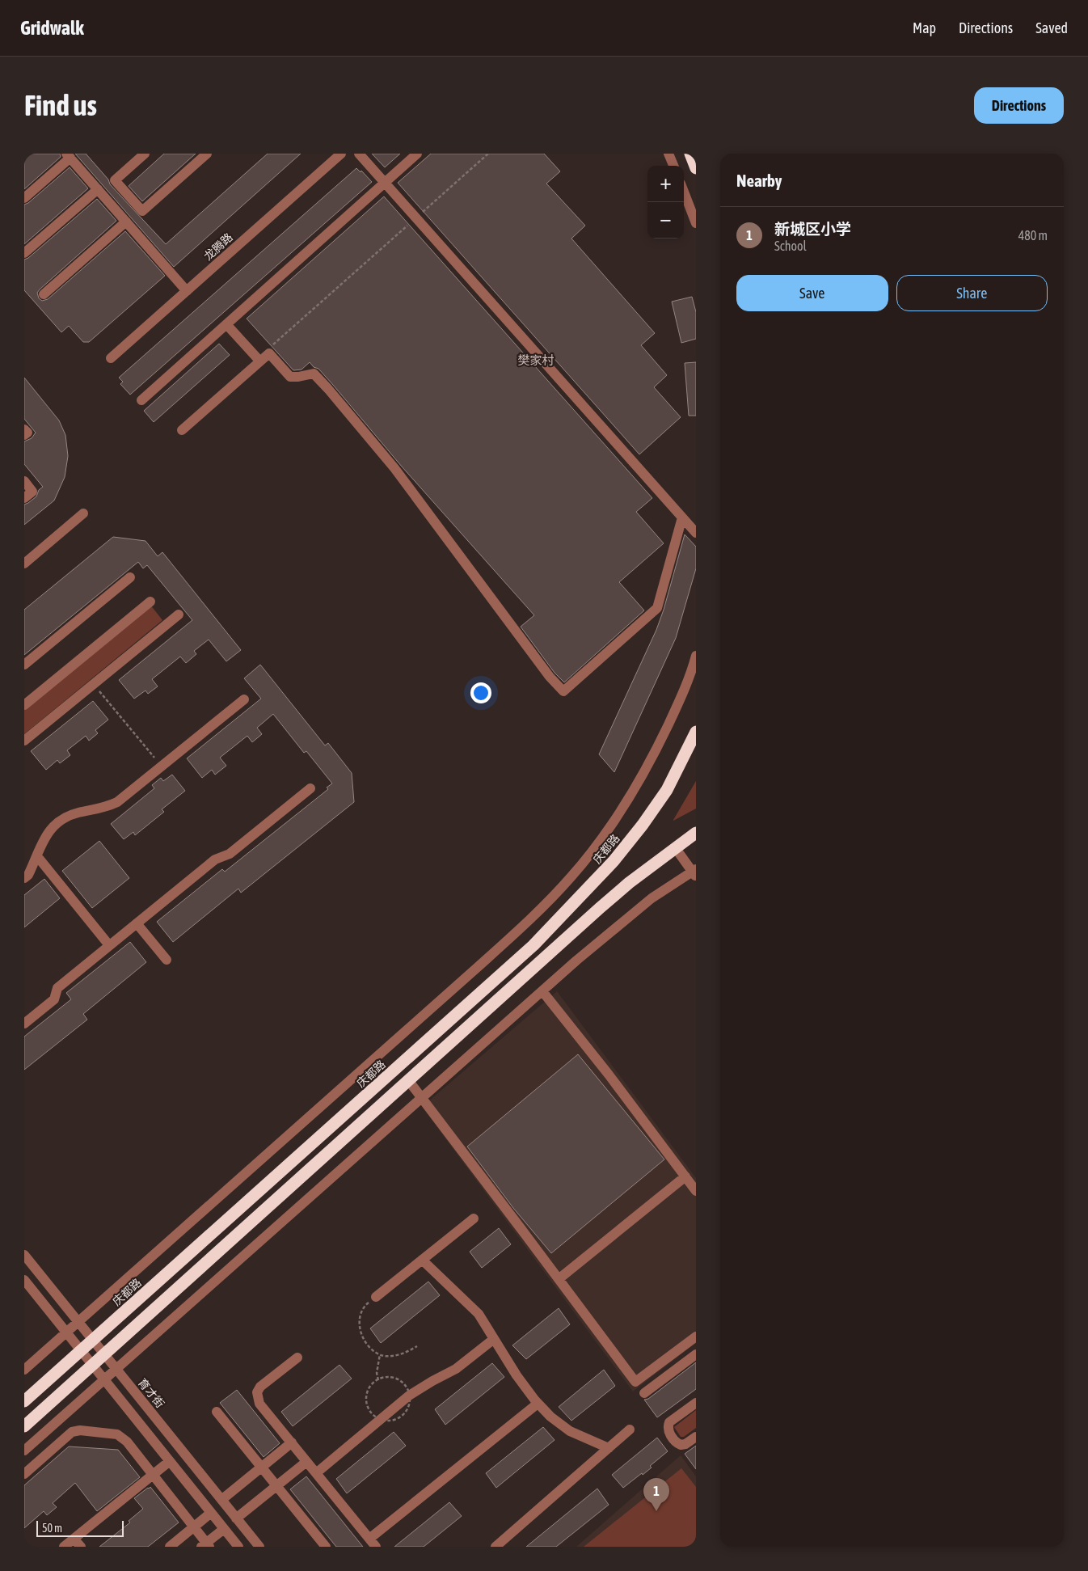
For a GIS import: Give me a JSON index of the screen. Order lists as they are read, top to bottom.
{
  "streets": {
    "highway": ["庆都路"],
    "street": ["龙腾路", "育才街"]
  },
  "crossings": [
    ["庆都路", "育才街"]
  ],
  "districts": ["樊家村"],
  "scale_bar": "50 m",
  "page": {
    "header": "Gridwalk",
    "nav": ["Map", "Directions", "Saved"],
    "buttons": [
      "Directions",
      ["Save", "Share"]
    ],
    "title": "Find us",
    "heading": "Nearby",
    "map_buttons": ["+", "−"],
    "list": [
      {
        "mark": "1",
        "name": "新城区小学",
        "note": "School",
        "value": "480 m"
      }
    ],
    "pins": "1",
    "scale": "50 m"
  }
}
